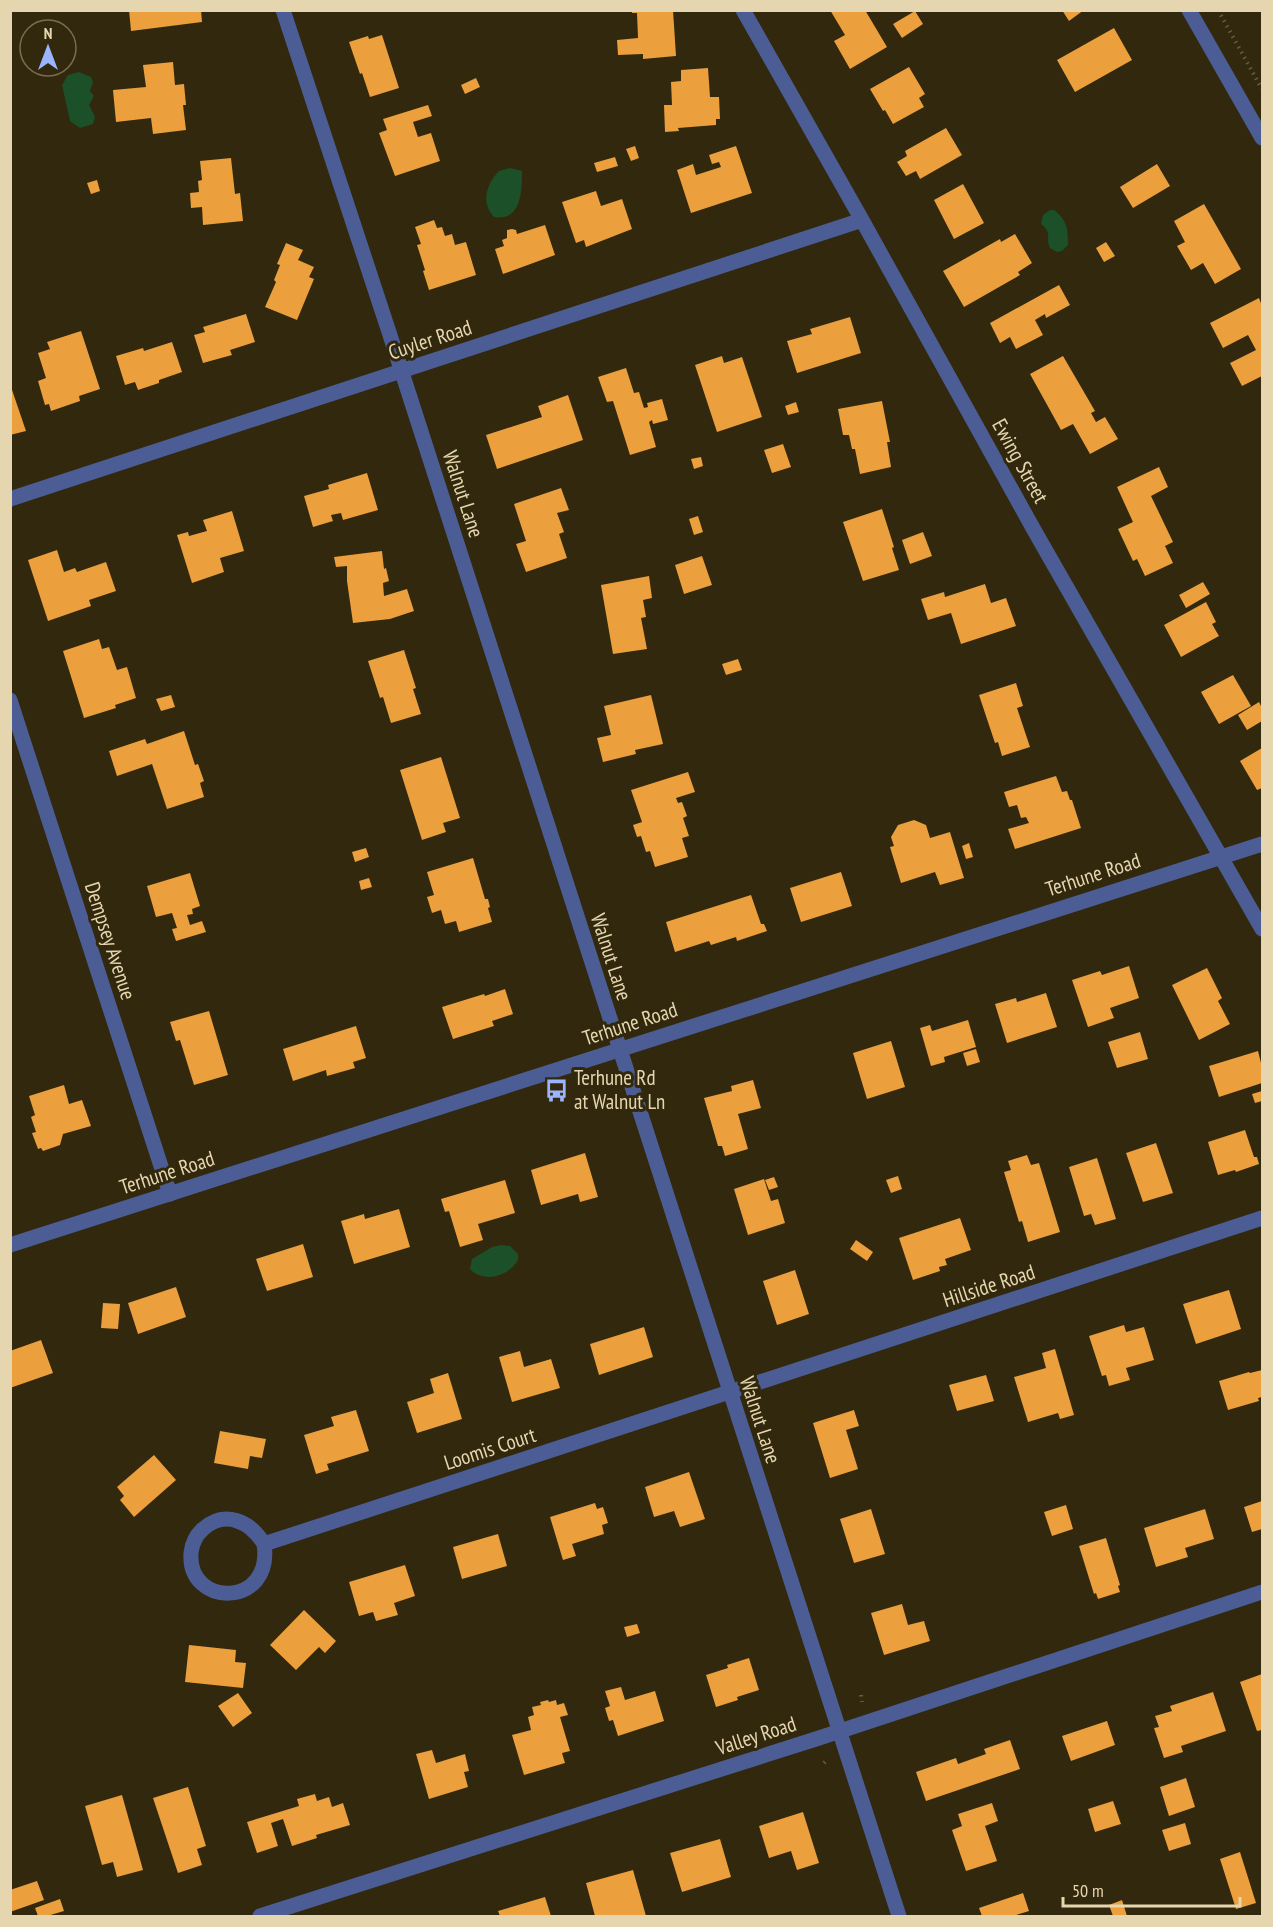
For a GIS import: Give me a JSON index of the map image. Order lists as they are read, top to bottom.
{
  "streets": {
    "street": [
      "Cuyler Road",
      "Ewing Street",
      "Walnut Lane",
      "Terhune Road",
      "Dempsey Avenue",
      "Hillside Road",
      "Loomis Court",
      "Valley Road"
    ]
  },
  "crossings": [
    ["Cuyler Road", "Ewing Street"],
    ["Cuyler Road", "Walnut Lane"],
    ["Ewing Street", "Terhune Road"],
    ["Walnut Lane", "Terhune Road"],
    ["Walnut Lane", "Hillside Road"],
    ["Walnut Lane", "Loomis Court"],
    ["Walnut Lane", "Valley Road"],
    ["Terhune Road", "Dempsey Avenue"],
    ["Hillside Road", "Loomis Court"]
  ],
  "places": {
    "bus stop": ["Terhune Rd at Walnut Ln"]
  },
  "scale_bar": "50 m",
  "north": "top"
}
